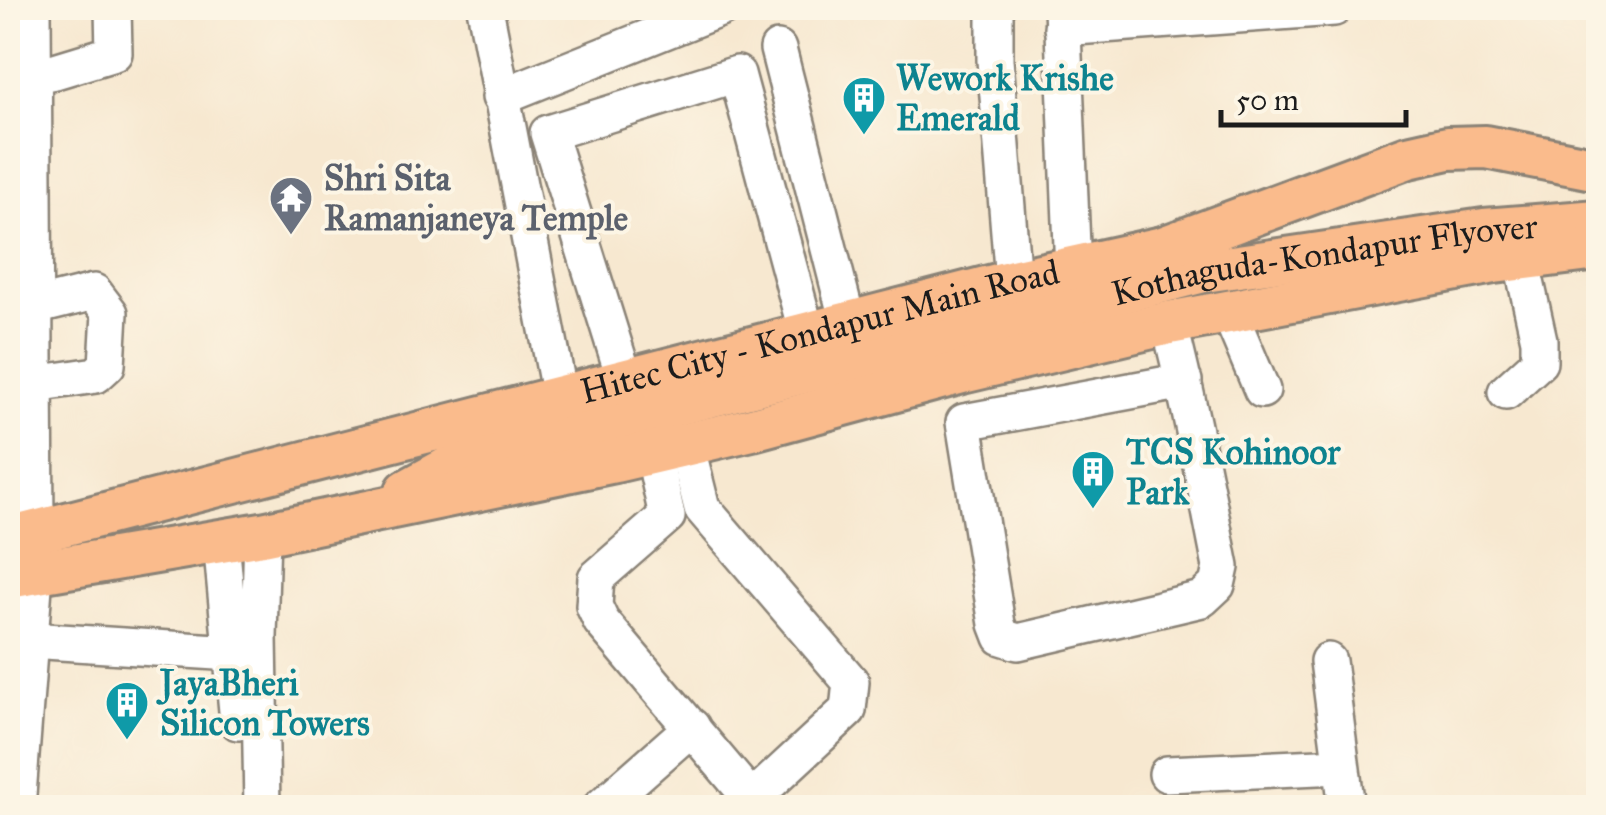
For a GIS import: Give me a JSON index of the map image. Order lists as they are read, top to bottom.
{
  "streets": {
    "main road": ["Kothaguda-Kondapur Flyover", "Hitec City - Kondapur Main Road"]
  },
  "crossings": [
    ["Kothaguda-Kondapur Flyover", "Hitec City - Kondapur Main Road"]
  ],
  "places": {
    "building": ["Wework Krishe Emerald", "TCS Kohinoor Park", "JayaBheri Silicon Towers"],
    "temple": ["Shri Sita Ramanjaneya Temple"]
  },
  "scale_bar": "50 m"
}
